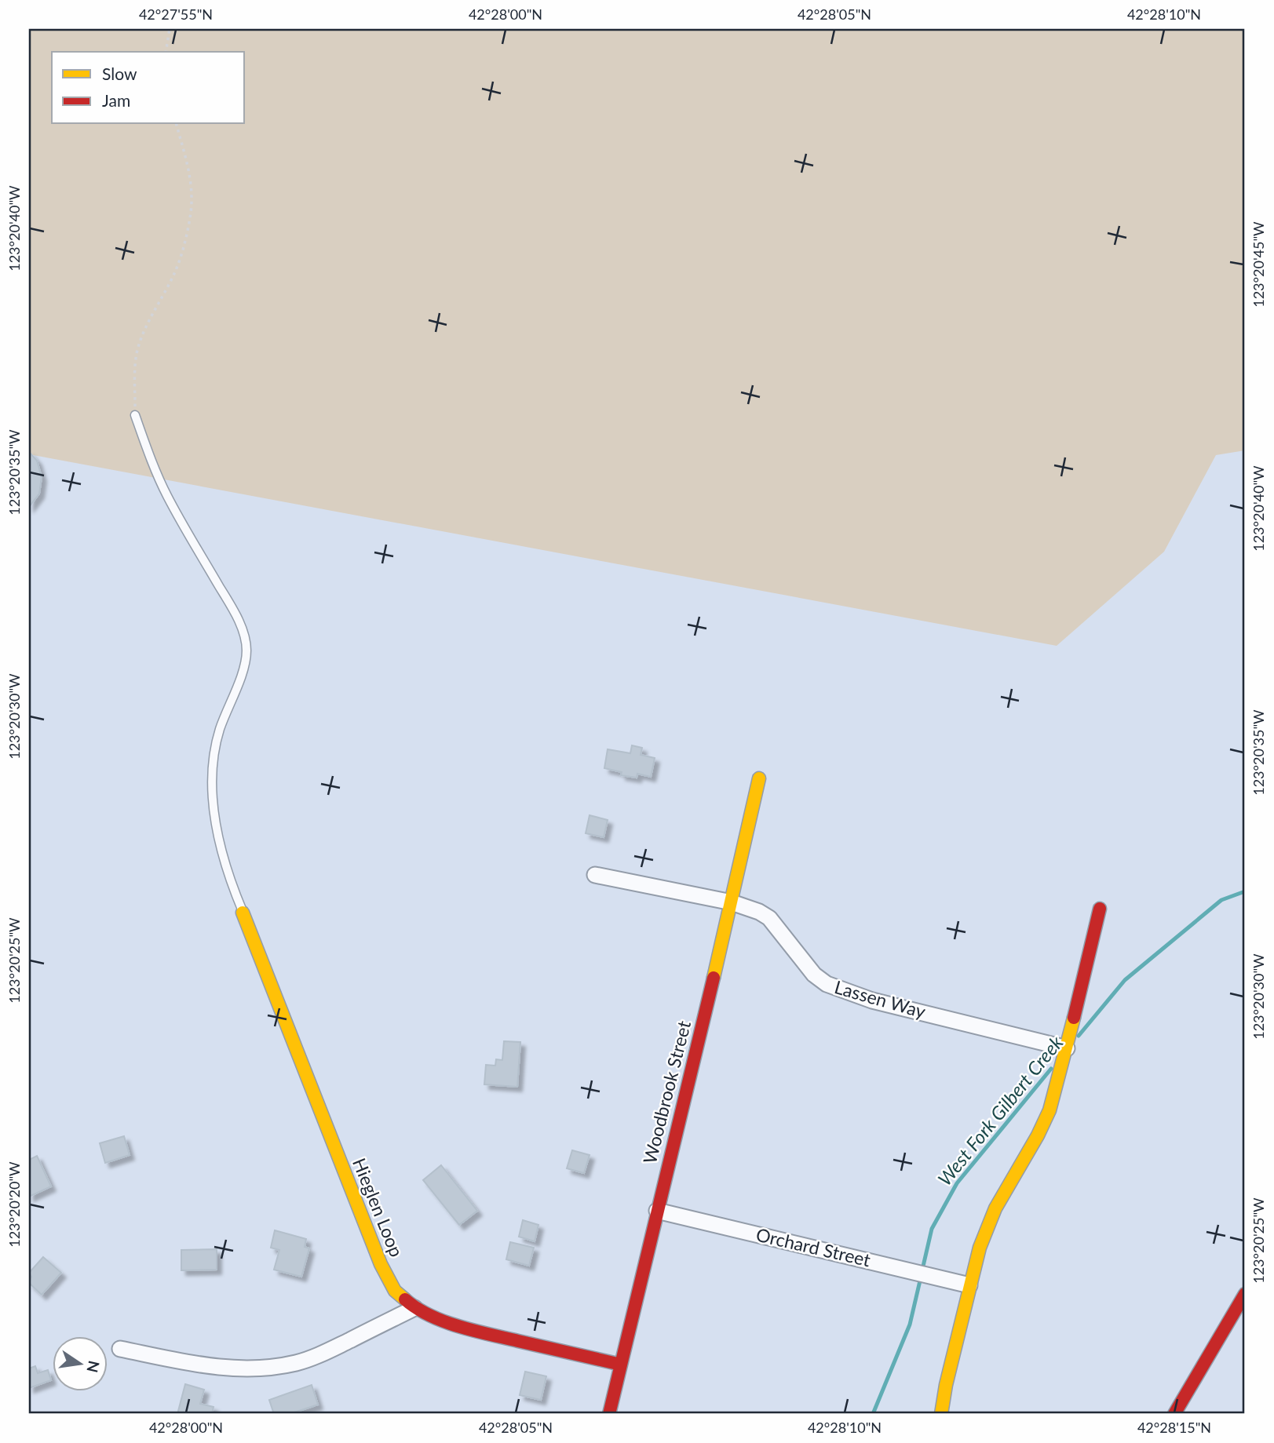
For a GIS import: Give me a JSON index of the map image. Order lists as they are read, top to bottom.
{
  "streets": {
    "street": [
      "Lassen Way",
      "Woodbrook Street",
      "Hieglen Loop",
      "Orchard Street"
    ]
  },
  "crossings": [
    ["Lassen Way", "Woodbrook Street"],
    ["Woodbrook Street", "Hieglen Loop"],
    ["Woodbrook Street", "Orchard Street"]
  ],
  "water": ["West Fork Gilbert Creek"],
  "legend": ["Slow", "Jam"],
  "north": "right",
  "coordinates": [
    "42°27'55\"N",
    "42°28'00\"N",
    "42°28'05\"N",
    "42°28'10\"N",
    "123°20'40\"W",
    "123°20'45\"W",
    "123°20'35\"W",
    "123°20'30\"W",
    "123°20'25\"W",
    "123°20'20\"W",
    "42°28'15\"N"
  ]
}
